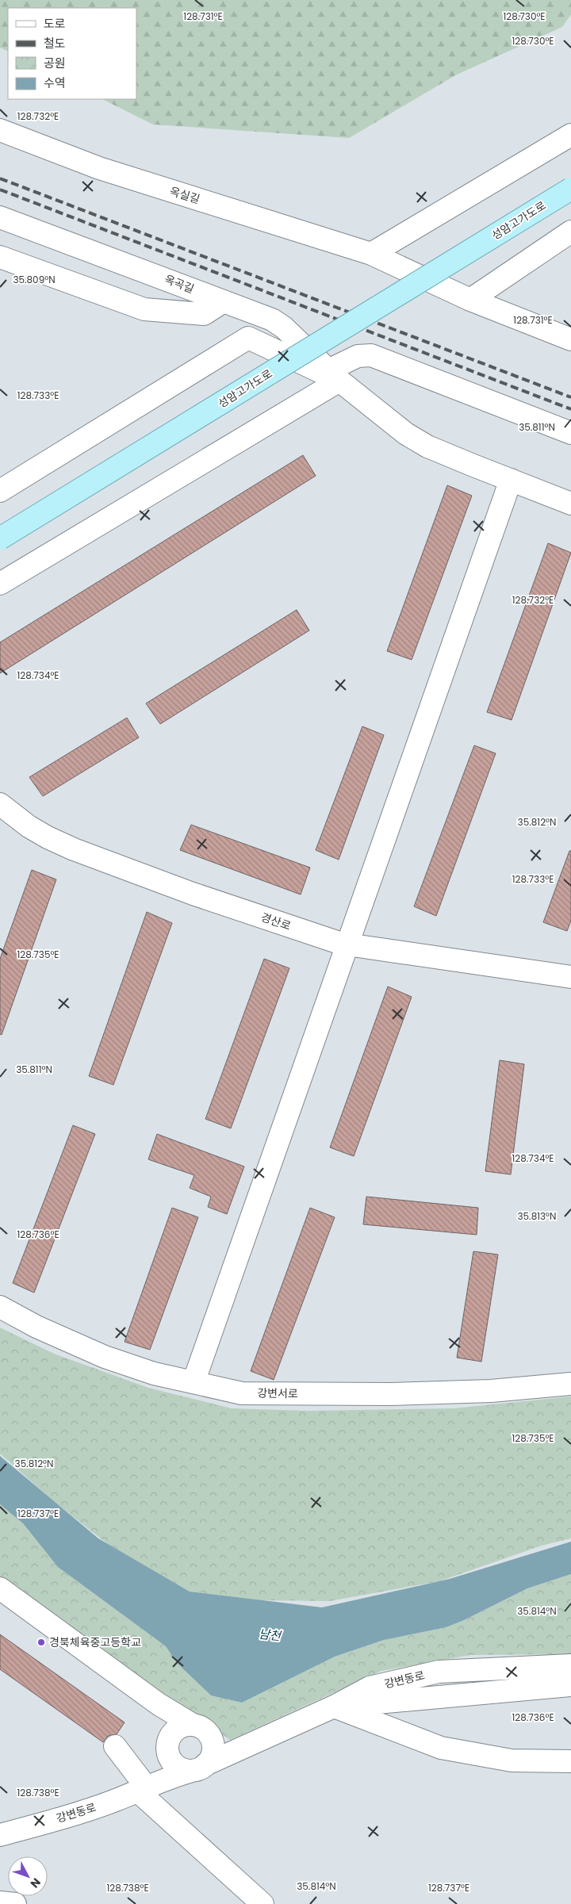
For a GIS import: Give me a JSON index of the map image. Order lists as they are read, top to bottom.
{
  "streets": {
    "main road": ["성암고가도로"],
    "street": [
      "옥실길",
      "옥곡길",
      "경산로",
      "강변서로",
      "강변동로"
    ]
  },
  "water": ["남천"],
  "places": ["경북체육중고등학교"],
  "legend": [
    "도로",
    "철도",
    "공원",
    "수역"
  ],
  "north": "bottom right",
  "coordinates": [
    "128.730°E",
    "128.731°E",
    "128.732°E",
    "35.809°N",
    "128.733°E",
    "35.811°N",
    "128.734°E",
    "35.812°N",
    "128.735°E",
    "35.813°N",
    "128.736°E",
    "128.737°E",
    "35.814°N",
    "128.738°E"
  ]
}
